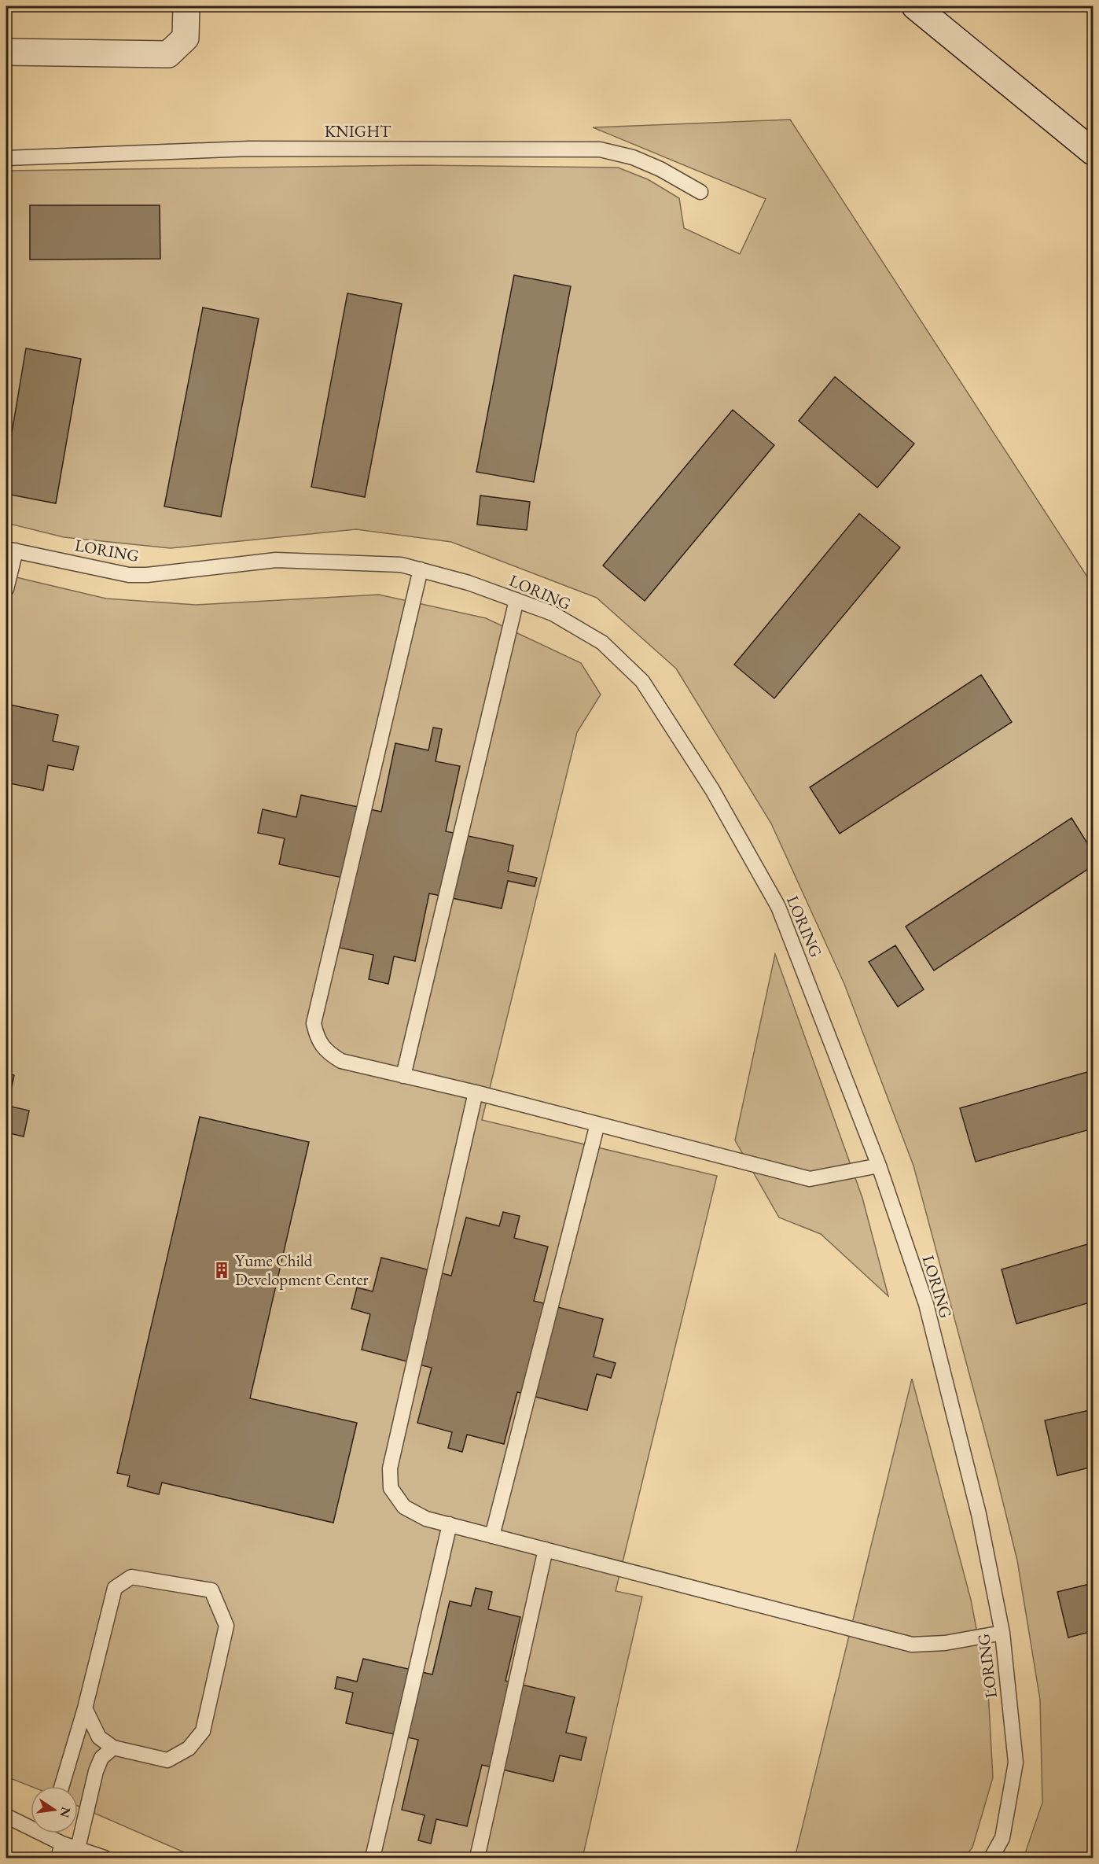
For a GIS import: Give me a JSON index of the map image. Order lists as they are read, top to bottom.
{
  "streets": {
    "lane": ["KNIGHT", "LORING"]
  },
  "places": {
    "building": ["Yume Child Development Center"]
  },
  "north": "right"
}
